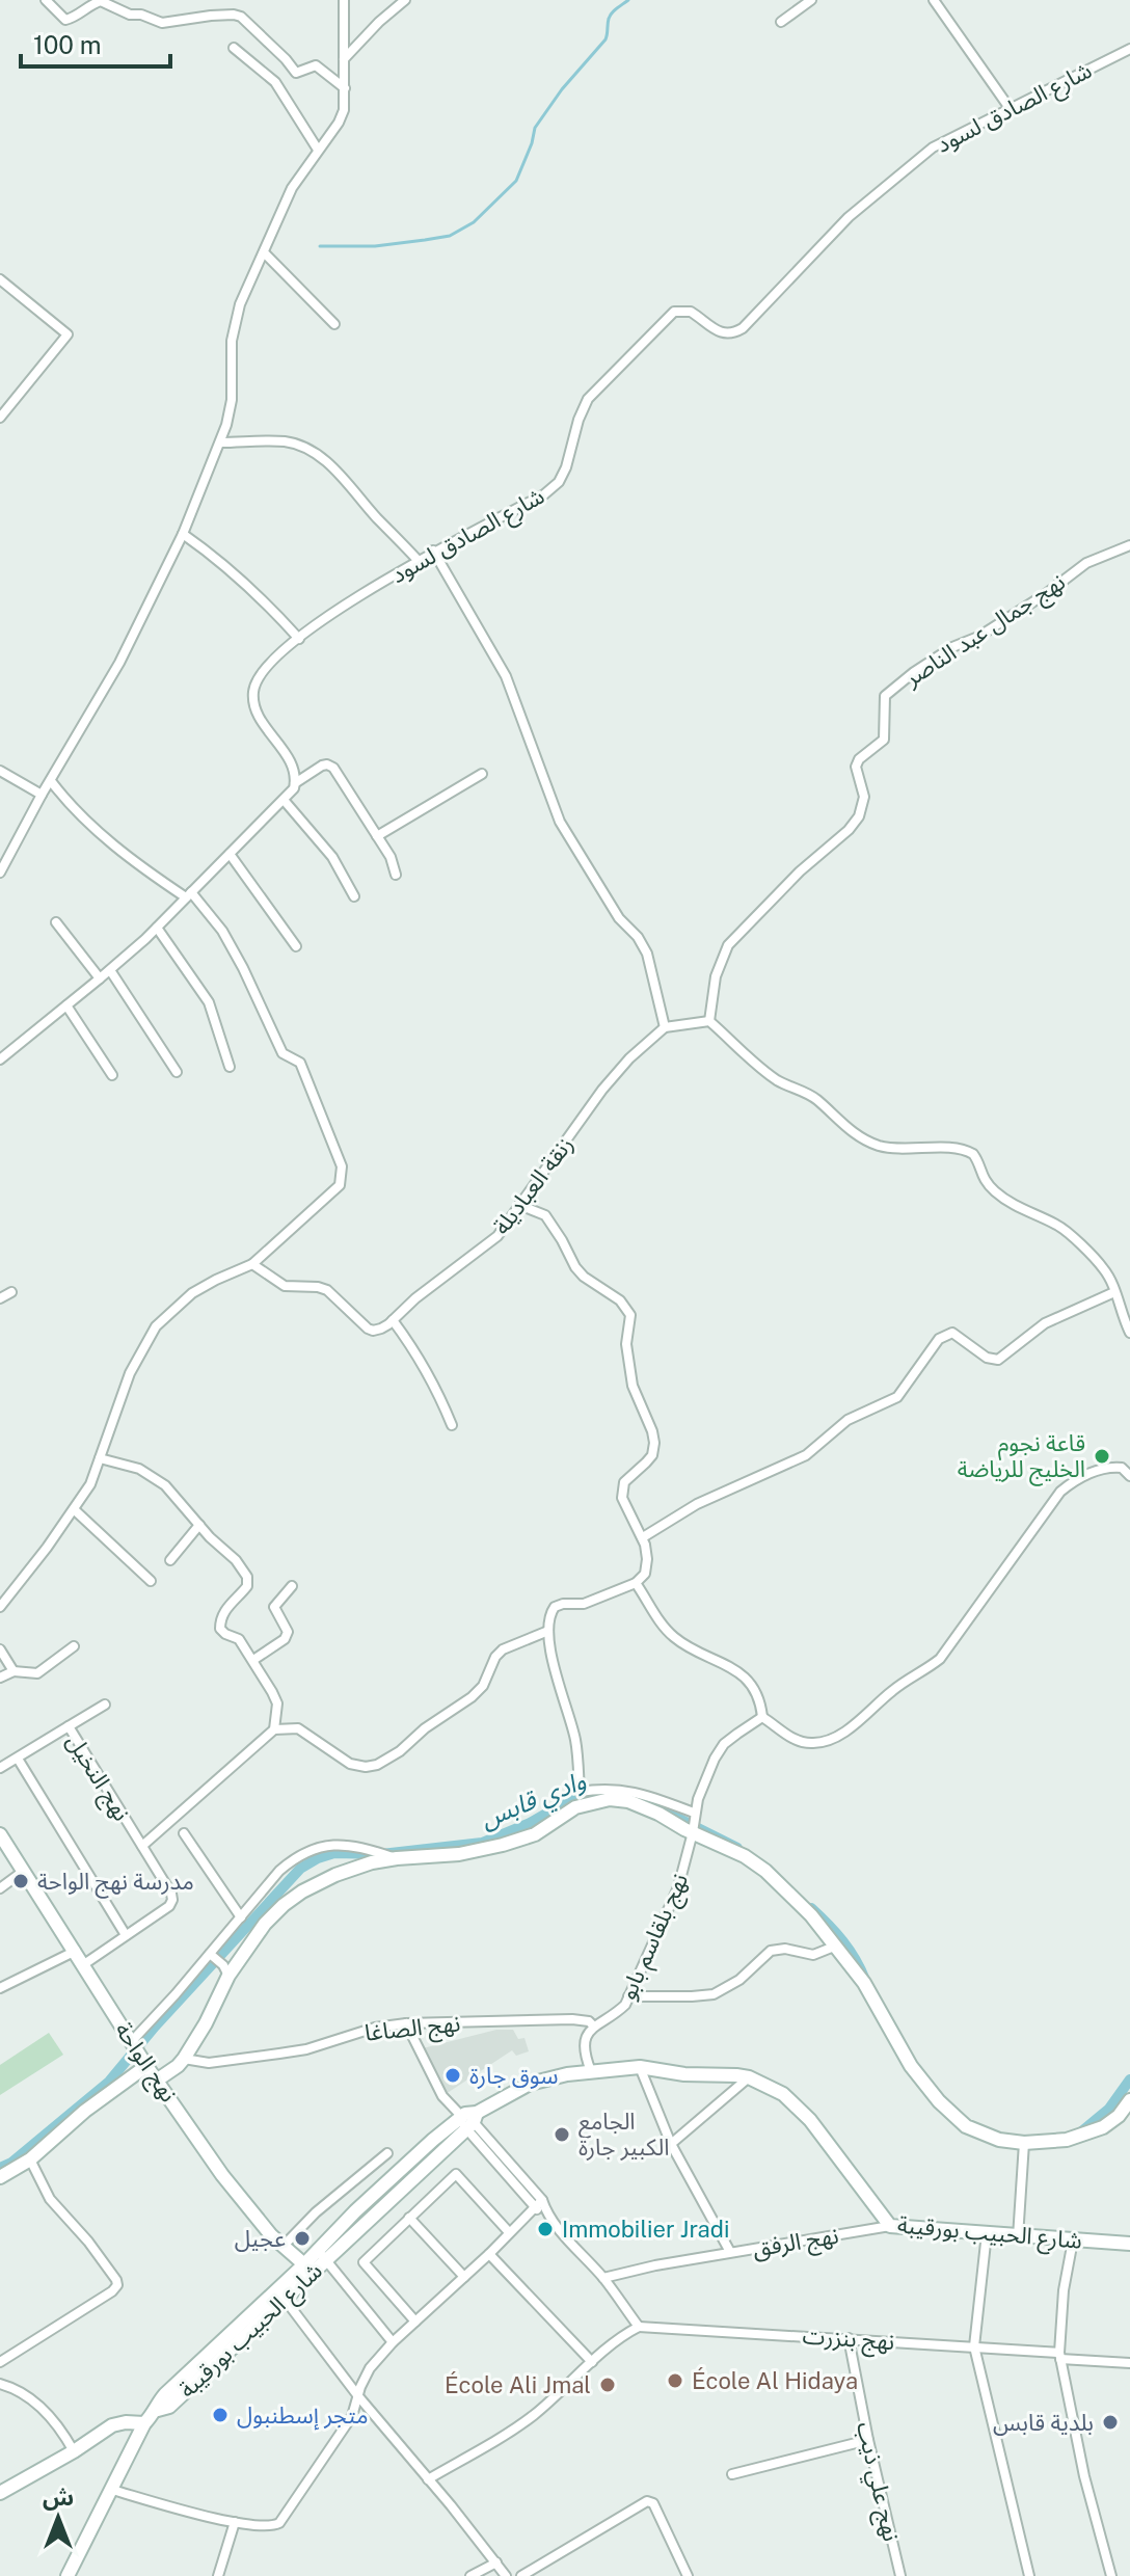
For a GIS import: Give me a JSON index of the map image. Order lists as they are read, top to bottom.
{
  "streets": {
    "street": [
      "شارع الصادق لسود",
      "نهج جمال عبد الناصر",
      "زنقة العباديلة",
      "نهج النخيل",
      "نهج بلقاسم بابو",
      "نهج الصاغا",
      "نهج الواحة",
      "شارع الحبيب بورقيبة",
      "نهج الرفق",
      "نهج بنزرت",
      "نهج علي ذيب"
    ]
  },
  "crossings": [
    ["نهج بلقاسم بابو", "نهج الصاغا"],
    ["نهج الواحة", "شارع الحبيب بورقيبة"],
    ["شارع الحبيب بورقيبة", "نهج الرفق"],
    ["نهج بنزرت", "نهج علي ذيب"]
  ],
  "water": ["وادي قابس"],
  "places": [
    "قاعة نجوم الخليج للرياضة",
    "مدرسة نهج الواحة",
    "سوق جارة",
    "الجامع الكبير جارة",
    "Immobilier Jradi",
    "عجيل",
    "École Al Hidaya",
    "École Ali Jmal",
    "متجر إسطنبول",
    "بلدية قابس"
  ],
  "scale_bar": "100 m",
  "north": "top"
}
